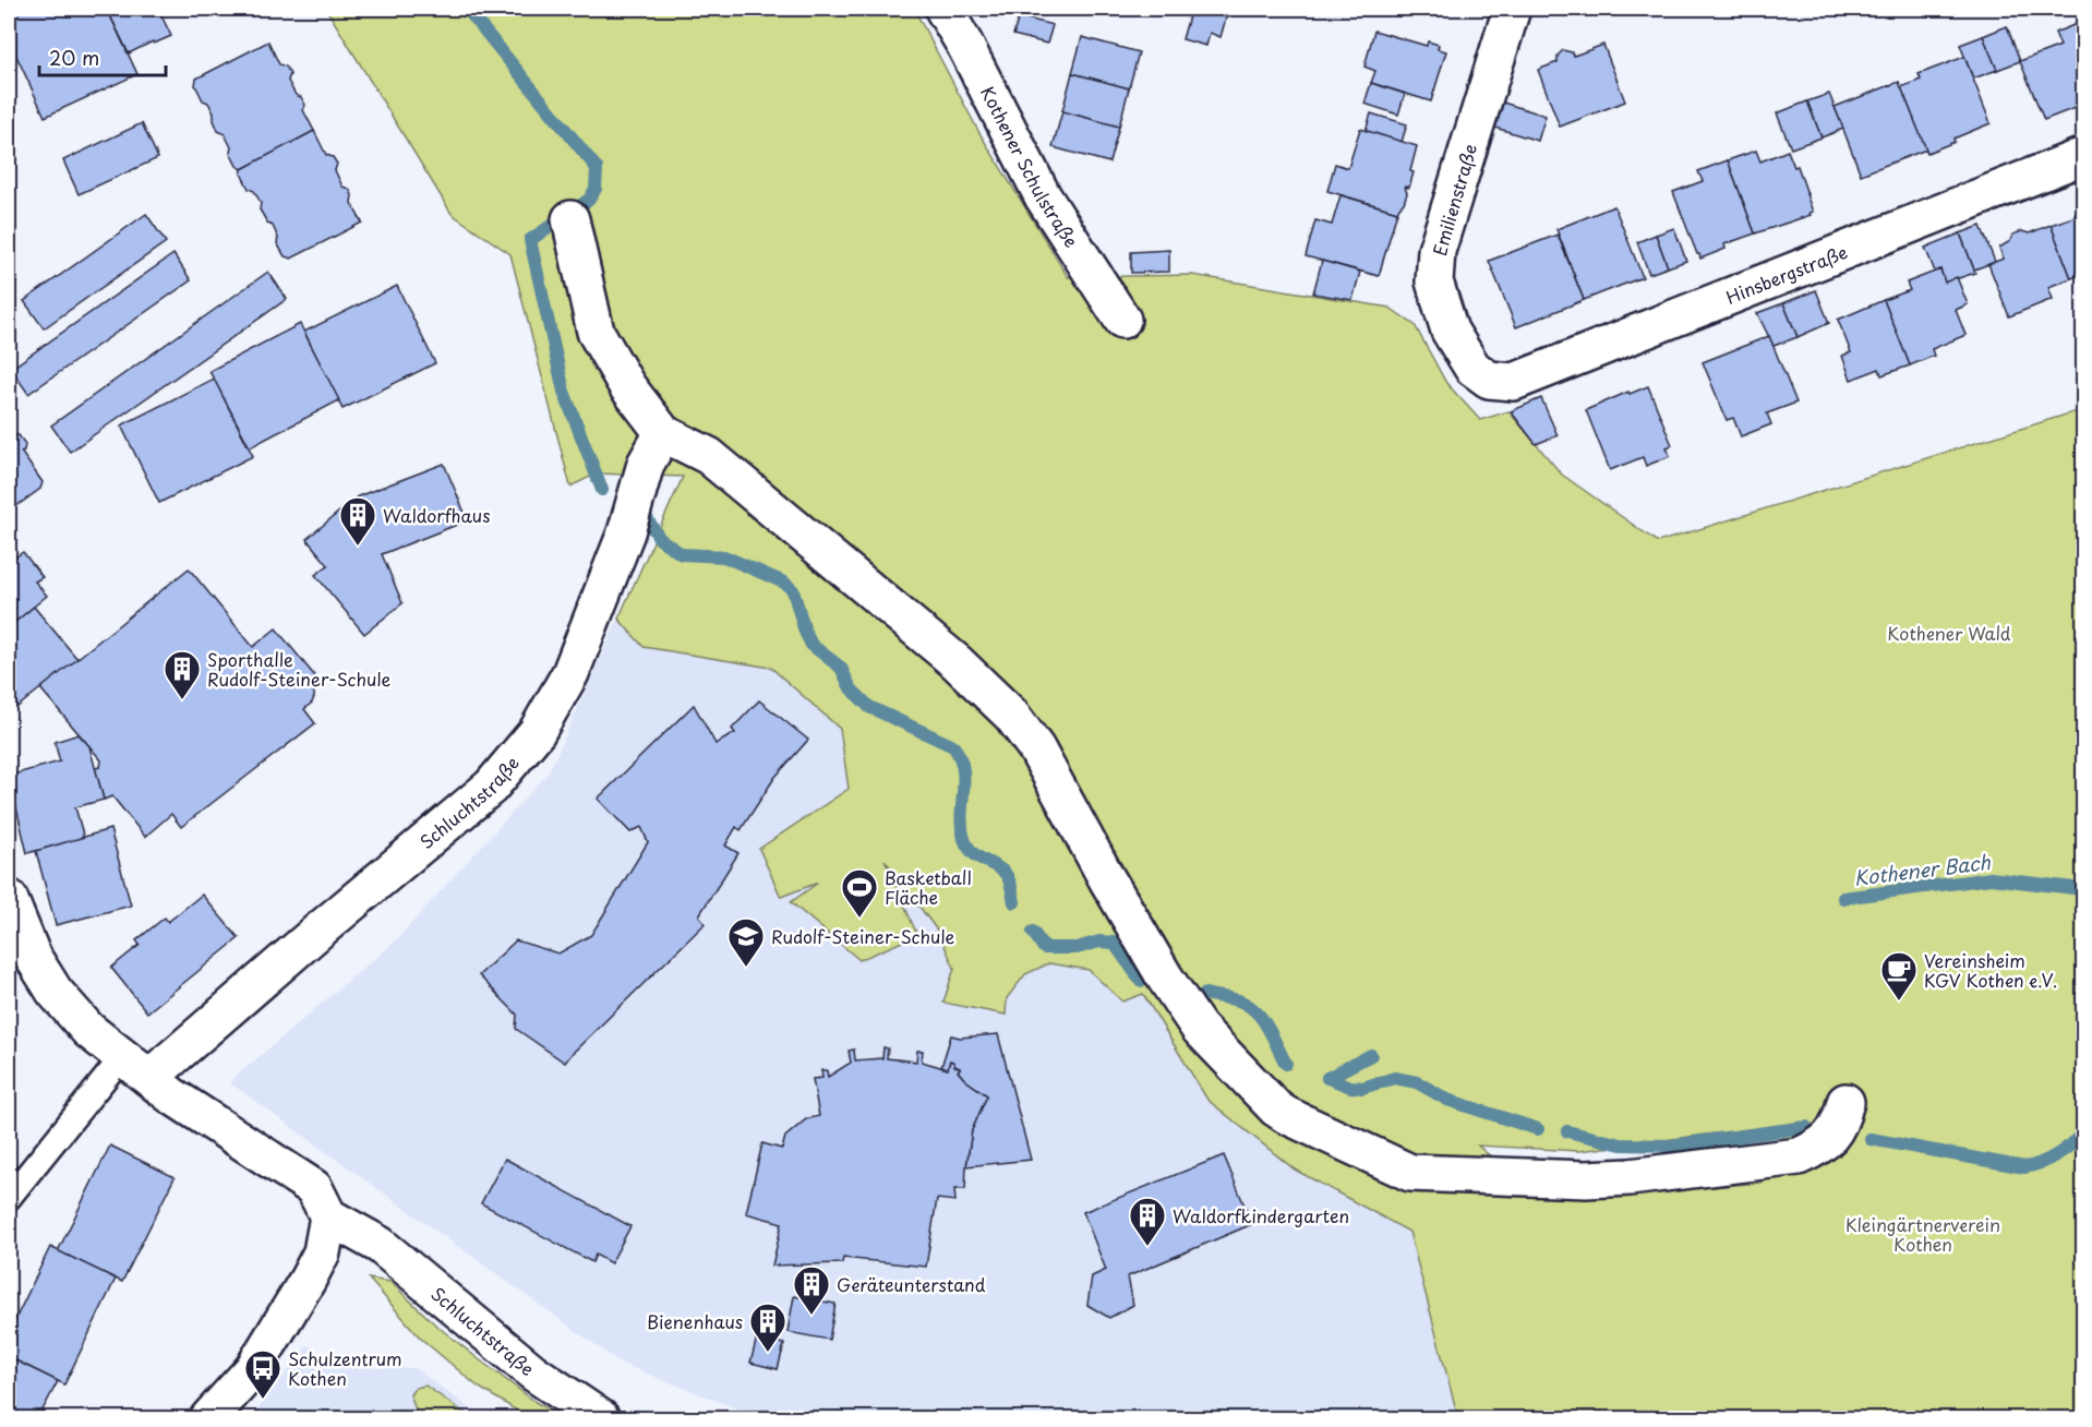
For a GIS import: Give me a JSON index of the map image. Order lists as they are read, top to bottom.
{
  "streets": {
    "street": [
      "Kothener Schulstraße",
      "Emilienstraße",
      "Hinsbergstraße",
      "Schluchtstraße"
    ]
  },
  "crossings": [
    ["Emilienstraße", "Hinsbergstraße"]
  ],
  "water": ["Kothener Bach"],
  "parks": ["Kothener Wald", "Kleingärtnerverein Kothen"],
  "places": {
    "building": [
      "Waldorfhaus",
      "Sporthalle Rudolf-Steiner-Schule",
      "Waldorfkindergarten",
      "Geräteunterstand",
      "Bienenhaus"
    ],
    "sports": ["Basketball Fläche"],
    "school or university": ["Rudolf-Steiner-Schule"],
    "cafe": ["Vereinsheim KGV Kothen e.V."],
    "bus stop": ["Schulzentrum Kothen"]
  },
  "scale_bar": "20 m"
}
